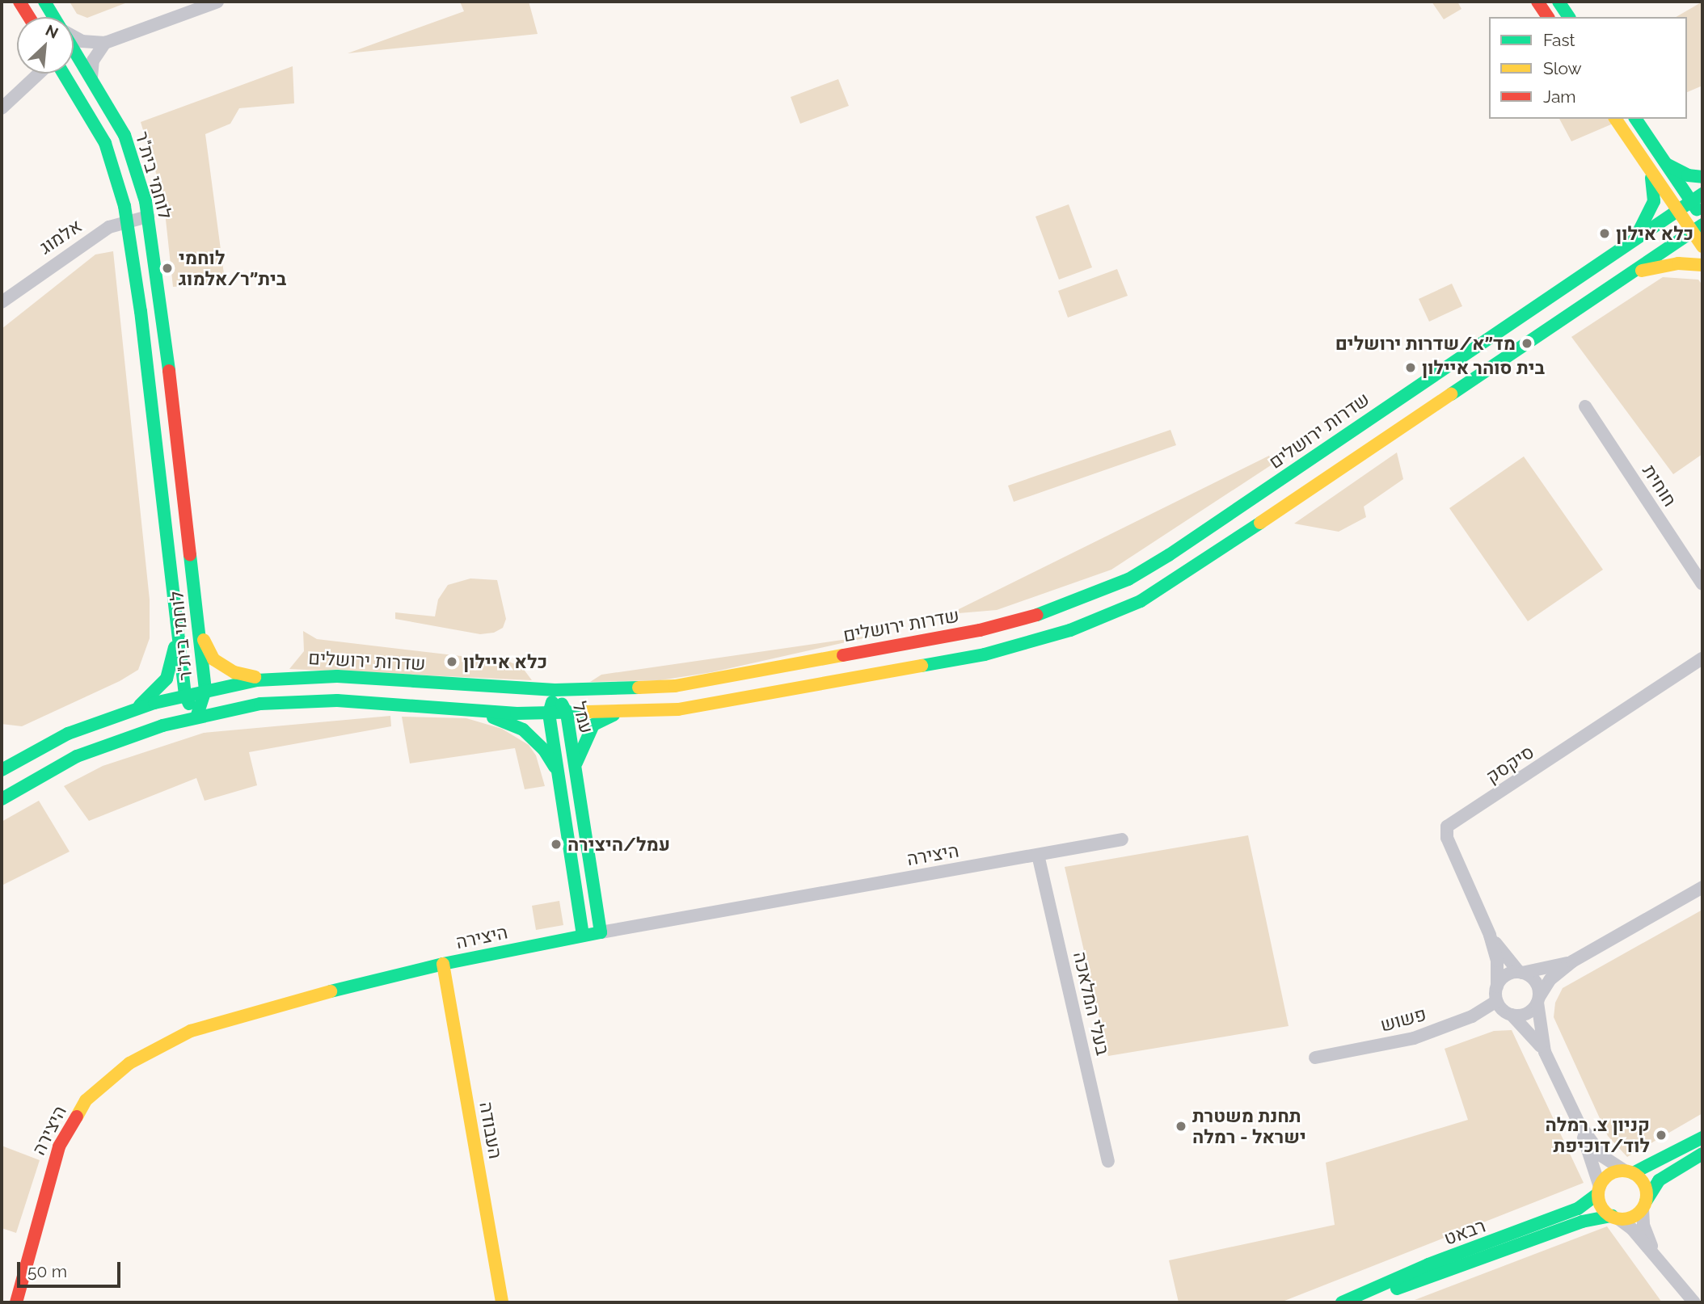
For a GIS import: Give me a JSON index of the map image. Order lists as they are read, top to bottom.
{
  "streets": {
    "main road": [
      "לוחמי בית\"ר",
      "שדרות ירושלים",
      "עמל",
      "היצירה",
      "העבודה",
      "רבאט"
    ],
    "street": [
      "אלמוג",
      "חוחית",
      "סיקסק",
      "בעלי המלאכה",
      "פשוש"
    ]
  },
  "crossings": [
    ["לוחמי בית\"ר", "אלמוג"],
    ["לוחמי בית\"ר", "שדרות ירושלים"],
    ["שדרות ירושלים", "עמל"],
    ["עמל", "היצירה"],
    ["סיקסק", "פשוש"],
    ["היצירה", "בעלי המלאכה"],
    ["היצירה", "העבודה"]
  ],
  "places": [
    "כלא אילון",
    "לוחמי בית״ר/אלמוג",
    "מד״א/שדרות ירושלים",
    "בית סוהר איילון",
    "כלא איילון",
    "עמל/היצירה",
    "תחנת משטרת ישראל - רמלה",
    "קניון צ. רמלה לוד/דוכיפת"
  ],
  "legend": ["Fast", "Slow", "Jam"],
  "scale_bar": "50 m",
  "north": "top right"
}
